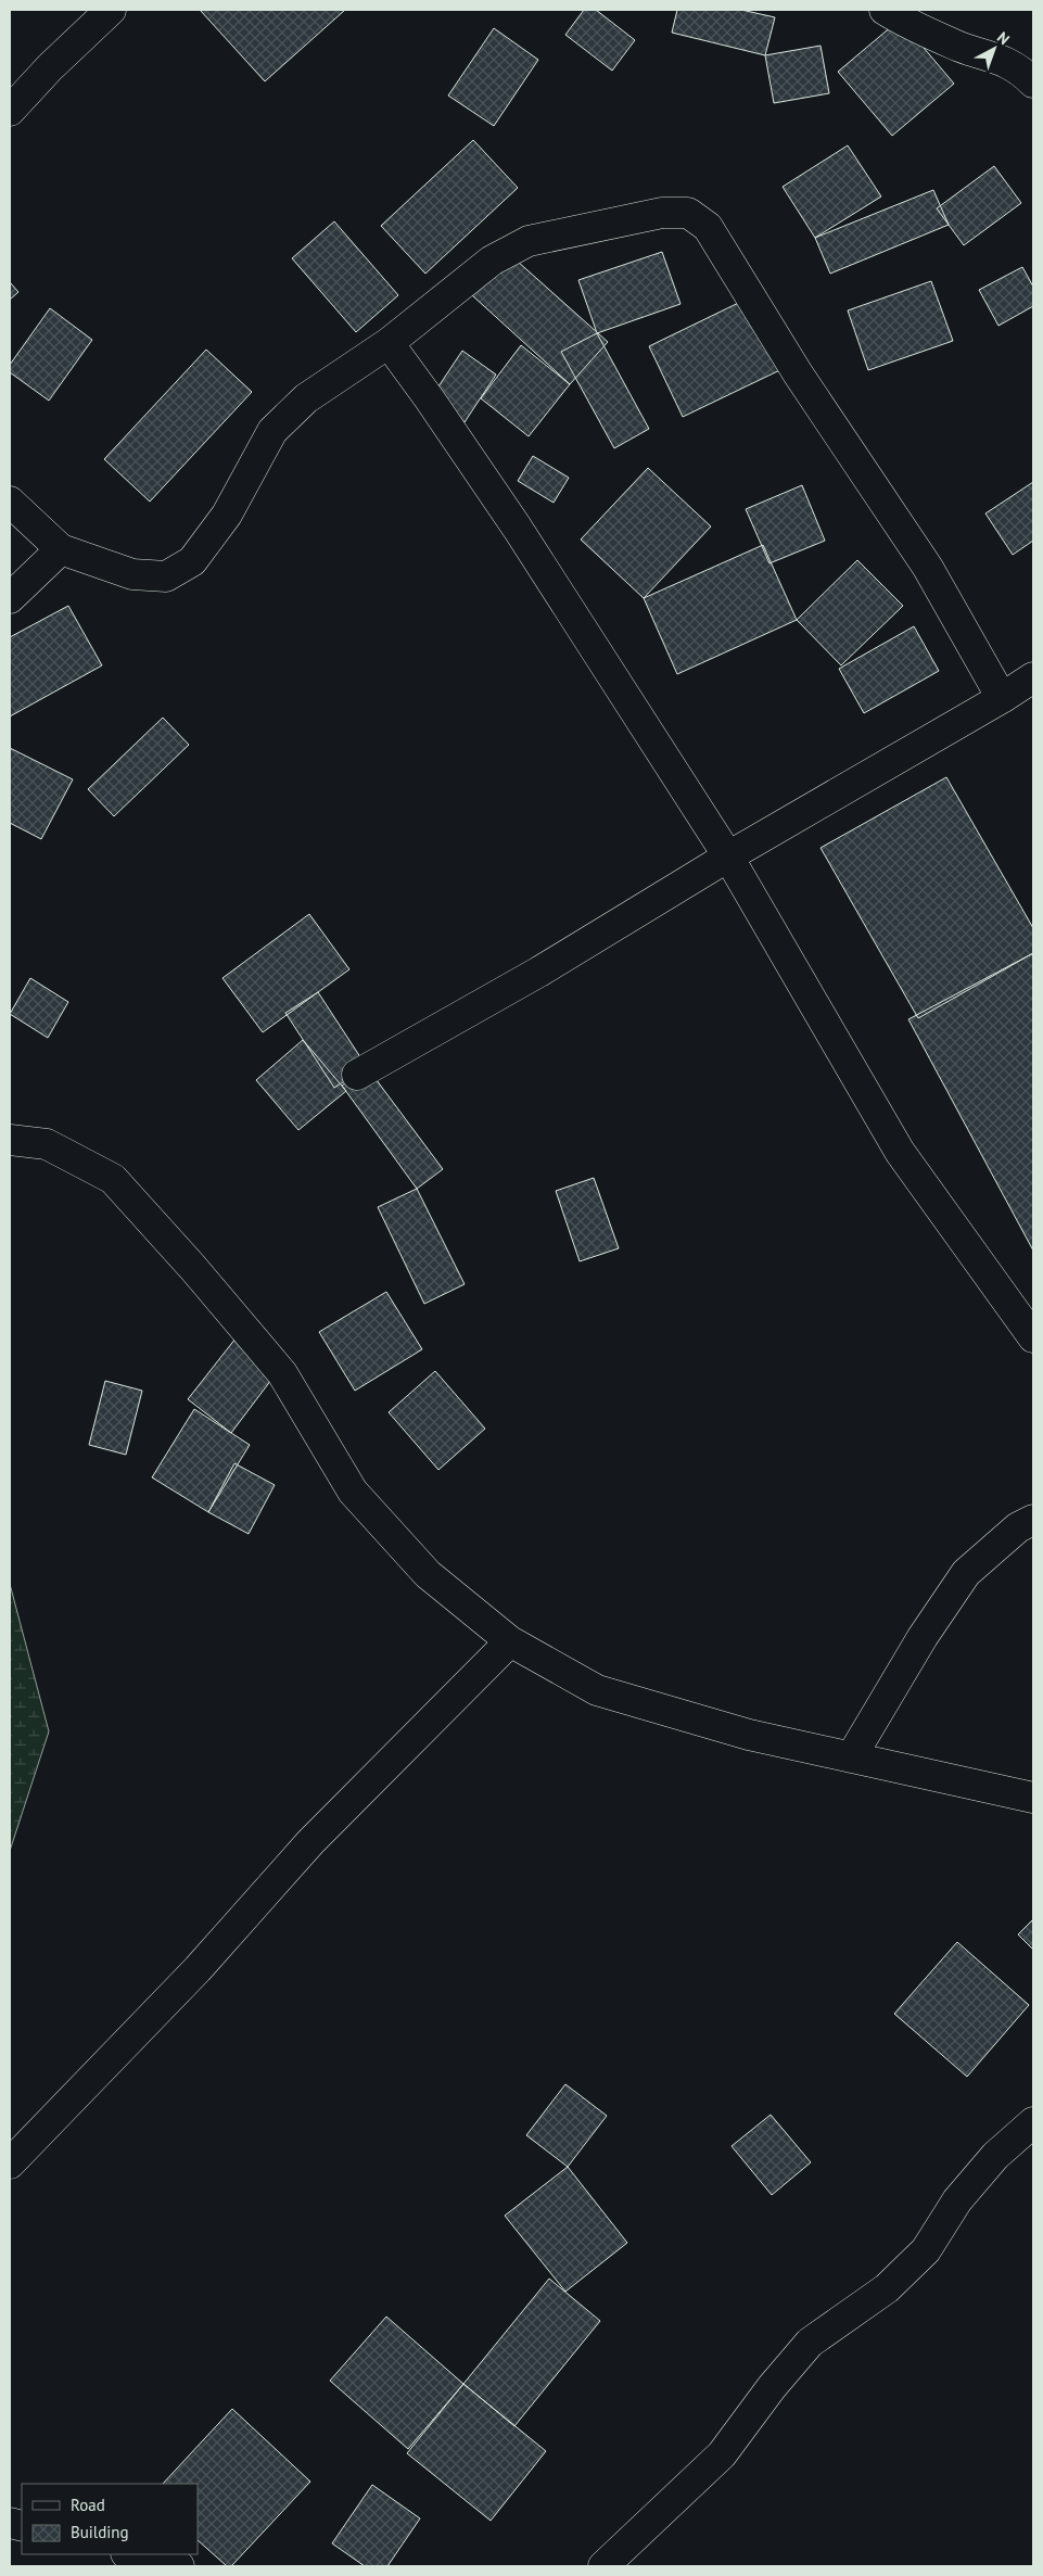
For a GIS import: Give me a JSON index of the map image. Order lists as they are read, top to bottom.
{
  "legend": ["Road", "Building"],
  "north": "top right"
}
